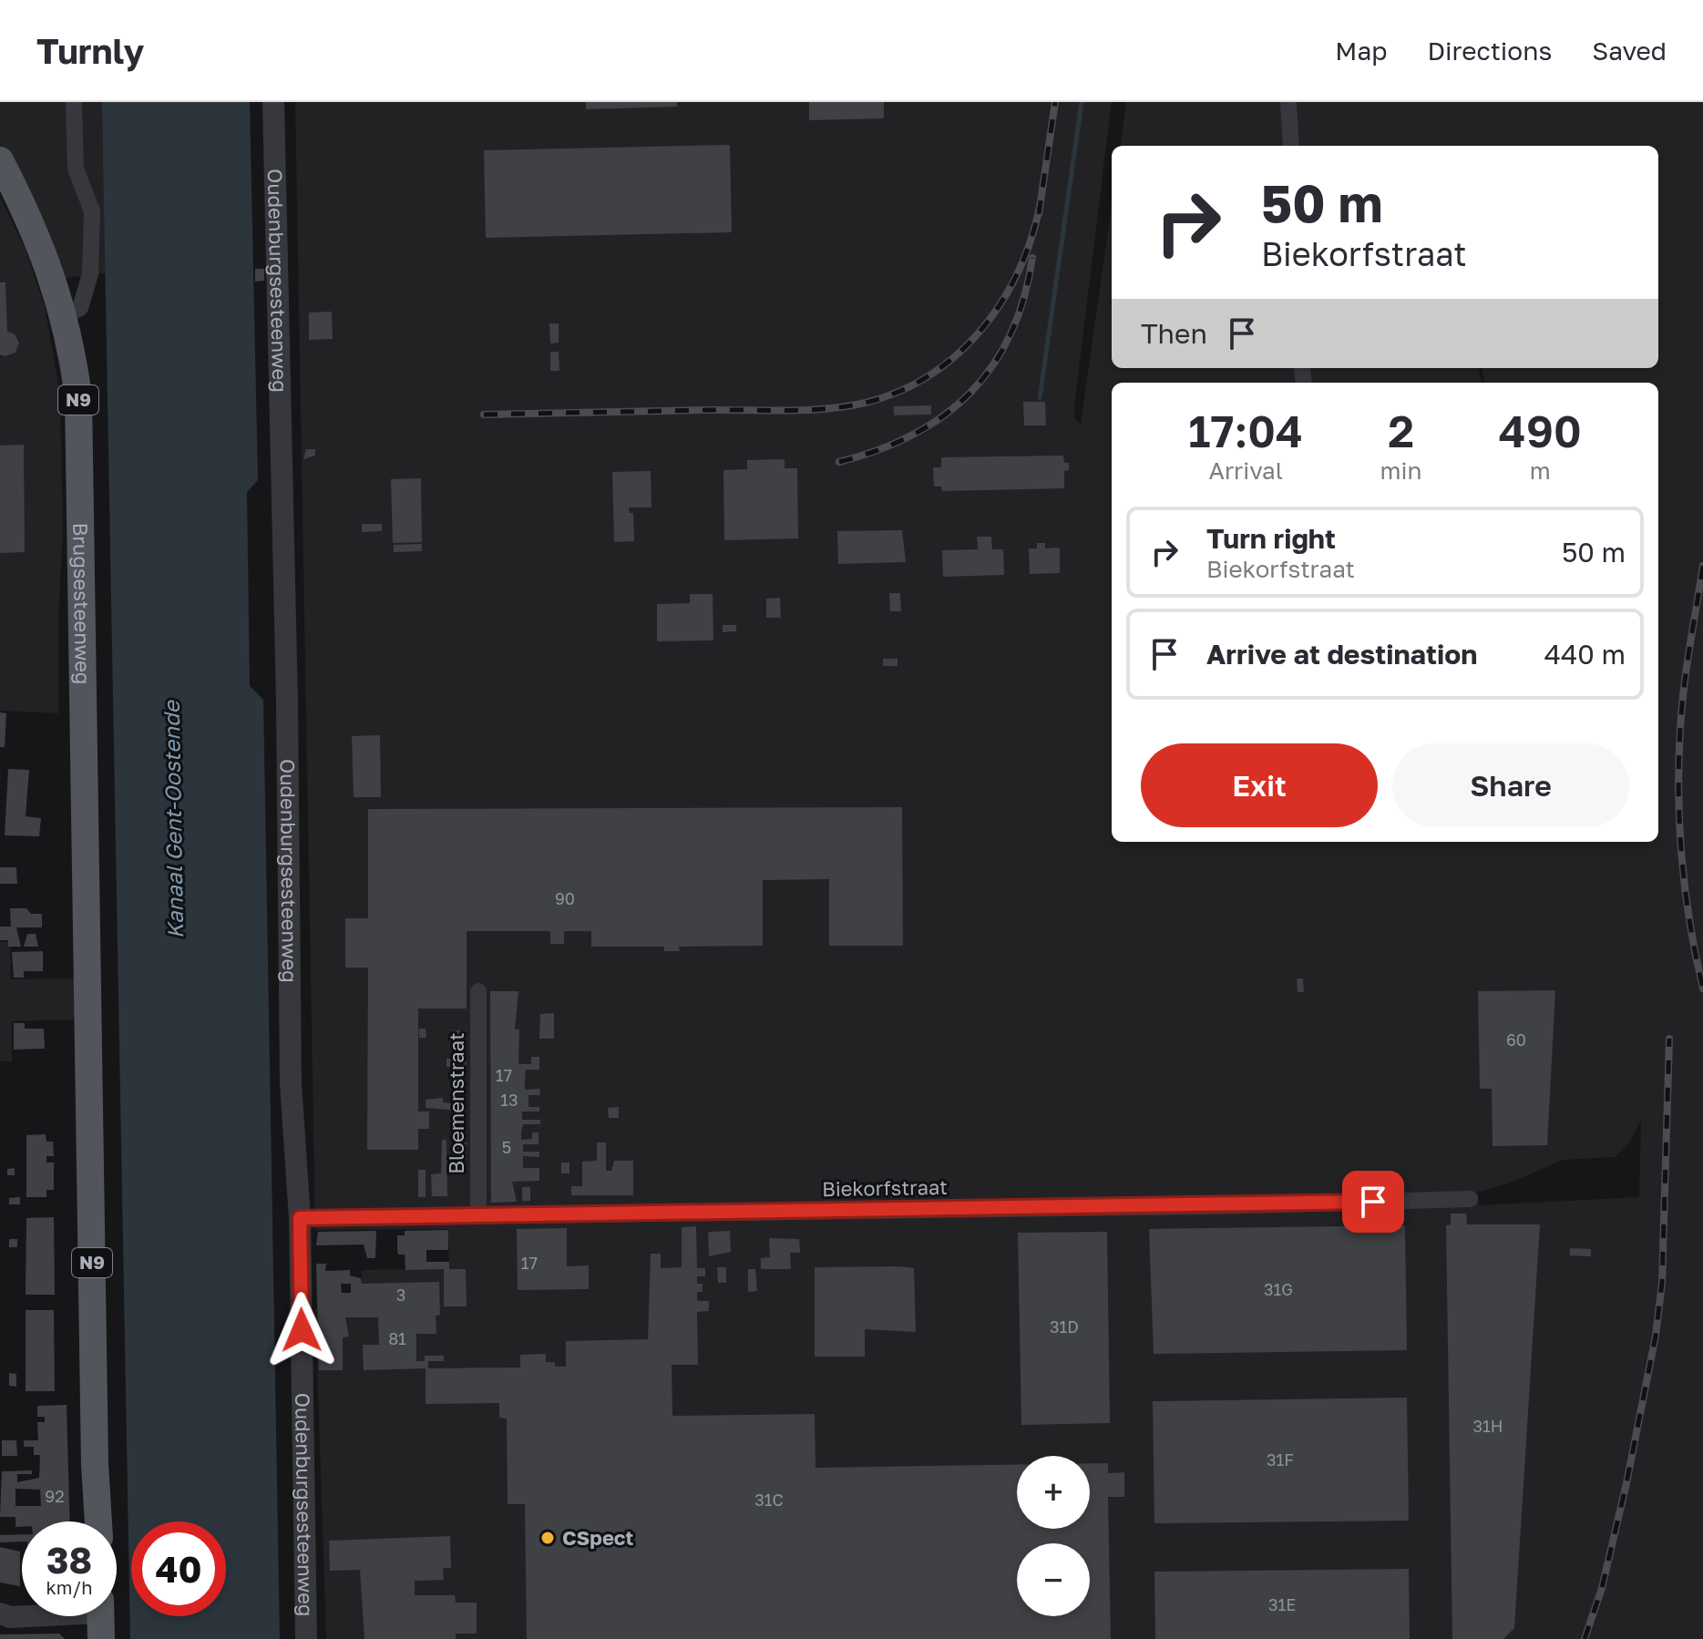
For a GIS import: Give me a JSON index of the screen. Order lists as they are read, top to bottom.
{
  "streets": {
    "main road": ["N9", "Brugsesteenweg"],
    "street": ["Oudenburgsesteenweg", "Bloemenstraat", "Biekorfstraat"]
  },
  "crossings": [
    ["Oudenburgsesteenweg", "Biekorfstraat"],
    ["Bloemenstraat", "Biekorfstraat"]
  ],
  "water": ["Kanaal Gent-Oostende"],
  "places": ["CSpect"],
  "house_numbers": [
    "90",
    "60",
    "17",
    "13",
    "5",
    "17",
    "31G",
    "3",
    "31D",
    "81",
    "31H",
    "31F",
    "92",
    "31C",
    "31E"
  ],
  "page": {
    "header": "Turnly",
    "nav": ["Map", "Directions", "Saved"],
    "turn": ["50 m", "Biekorfstraat"],
    "then": "Then",
    "eta": [
      "17:04",
      "Arrival",
      "2",
      "min",
      "490",
      "m"
    ],
    "list": [
      {
        "name": "Turn right",
        "note": "Biekorfstraat",
        "value": "50 m"
      },
      {
        "name": "Arrive at destination",
        "value": "440 m"
      }
    ],
    "buttons": ["Exit", "Share"],
    "map_buttons": ["+", "−"],
    "speed": "38 km/h",
    "limit": "40"
  }
}
